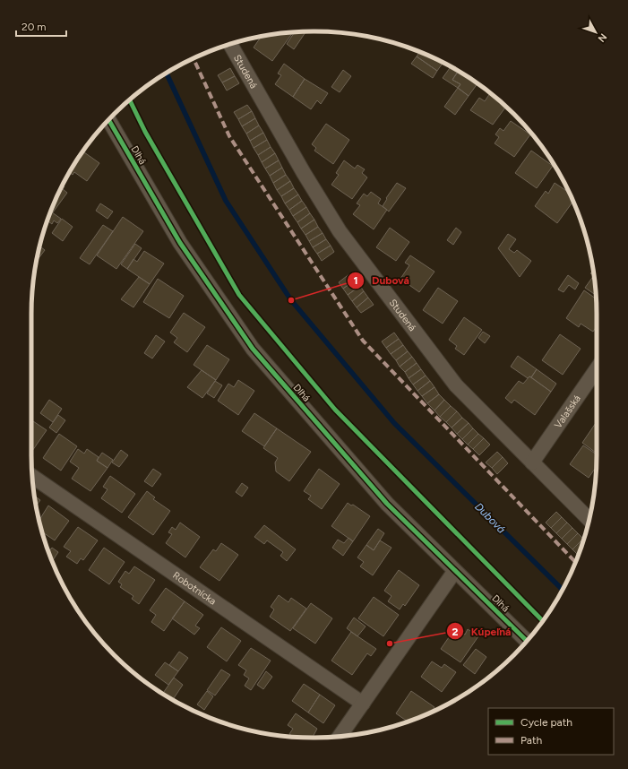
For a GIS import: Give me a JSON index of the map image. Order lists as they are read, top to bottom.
{
  "streets": {
    "street": [
      "Studená",
      "Dlhá",
      "Valašská",
      "Robotnícka"
    ]
  },
  "crossings": [
    ["Studená", "Valašská"]
  ],
  "water": ["Dubová"],
  "places": ["Dubová", "Kúpeľná"],
  "legend": ["Cycle path", "Path"],
  "scale_bar": "20 m",
  "north": "bottom right"
}
